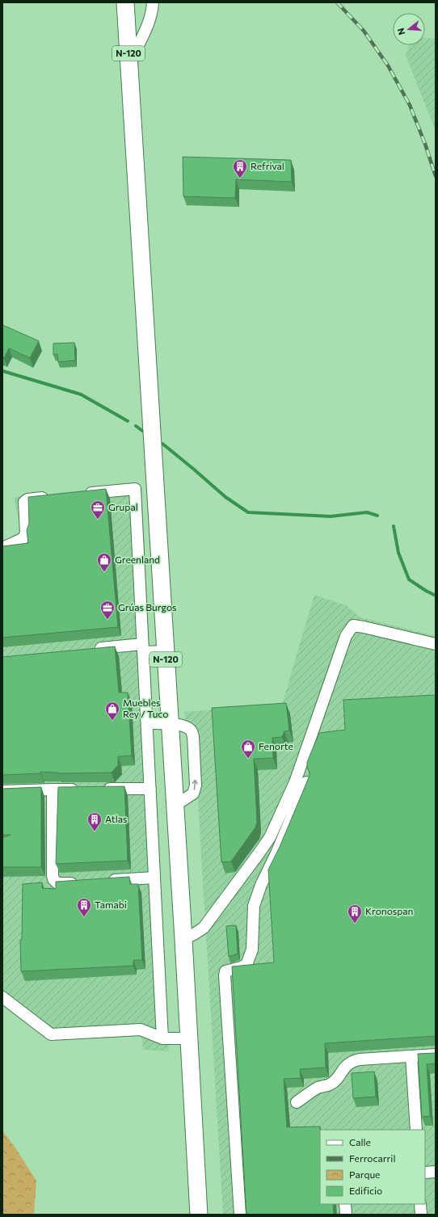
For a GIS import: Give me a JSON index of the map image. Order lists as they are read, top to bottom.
{
  "streets": {
    "highway": ["N-120"]
  },
  "places": {
    "building": [
      "Refrival",
      "Atlas",
      "Tamabi",
      "Kronospan"
    ],
    "office": ["Grupal", "Grúas Burgos"],
    "shop": ["Greenland", "Muebles Rey / Tuco", "Fenorte"]
  },
  "legend": [
    "Calle",
    "Ferrocarril",
    "Parque",
    "Edificio"
  ],
  "north": "left"
}
